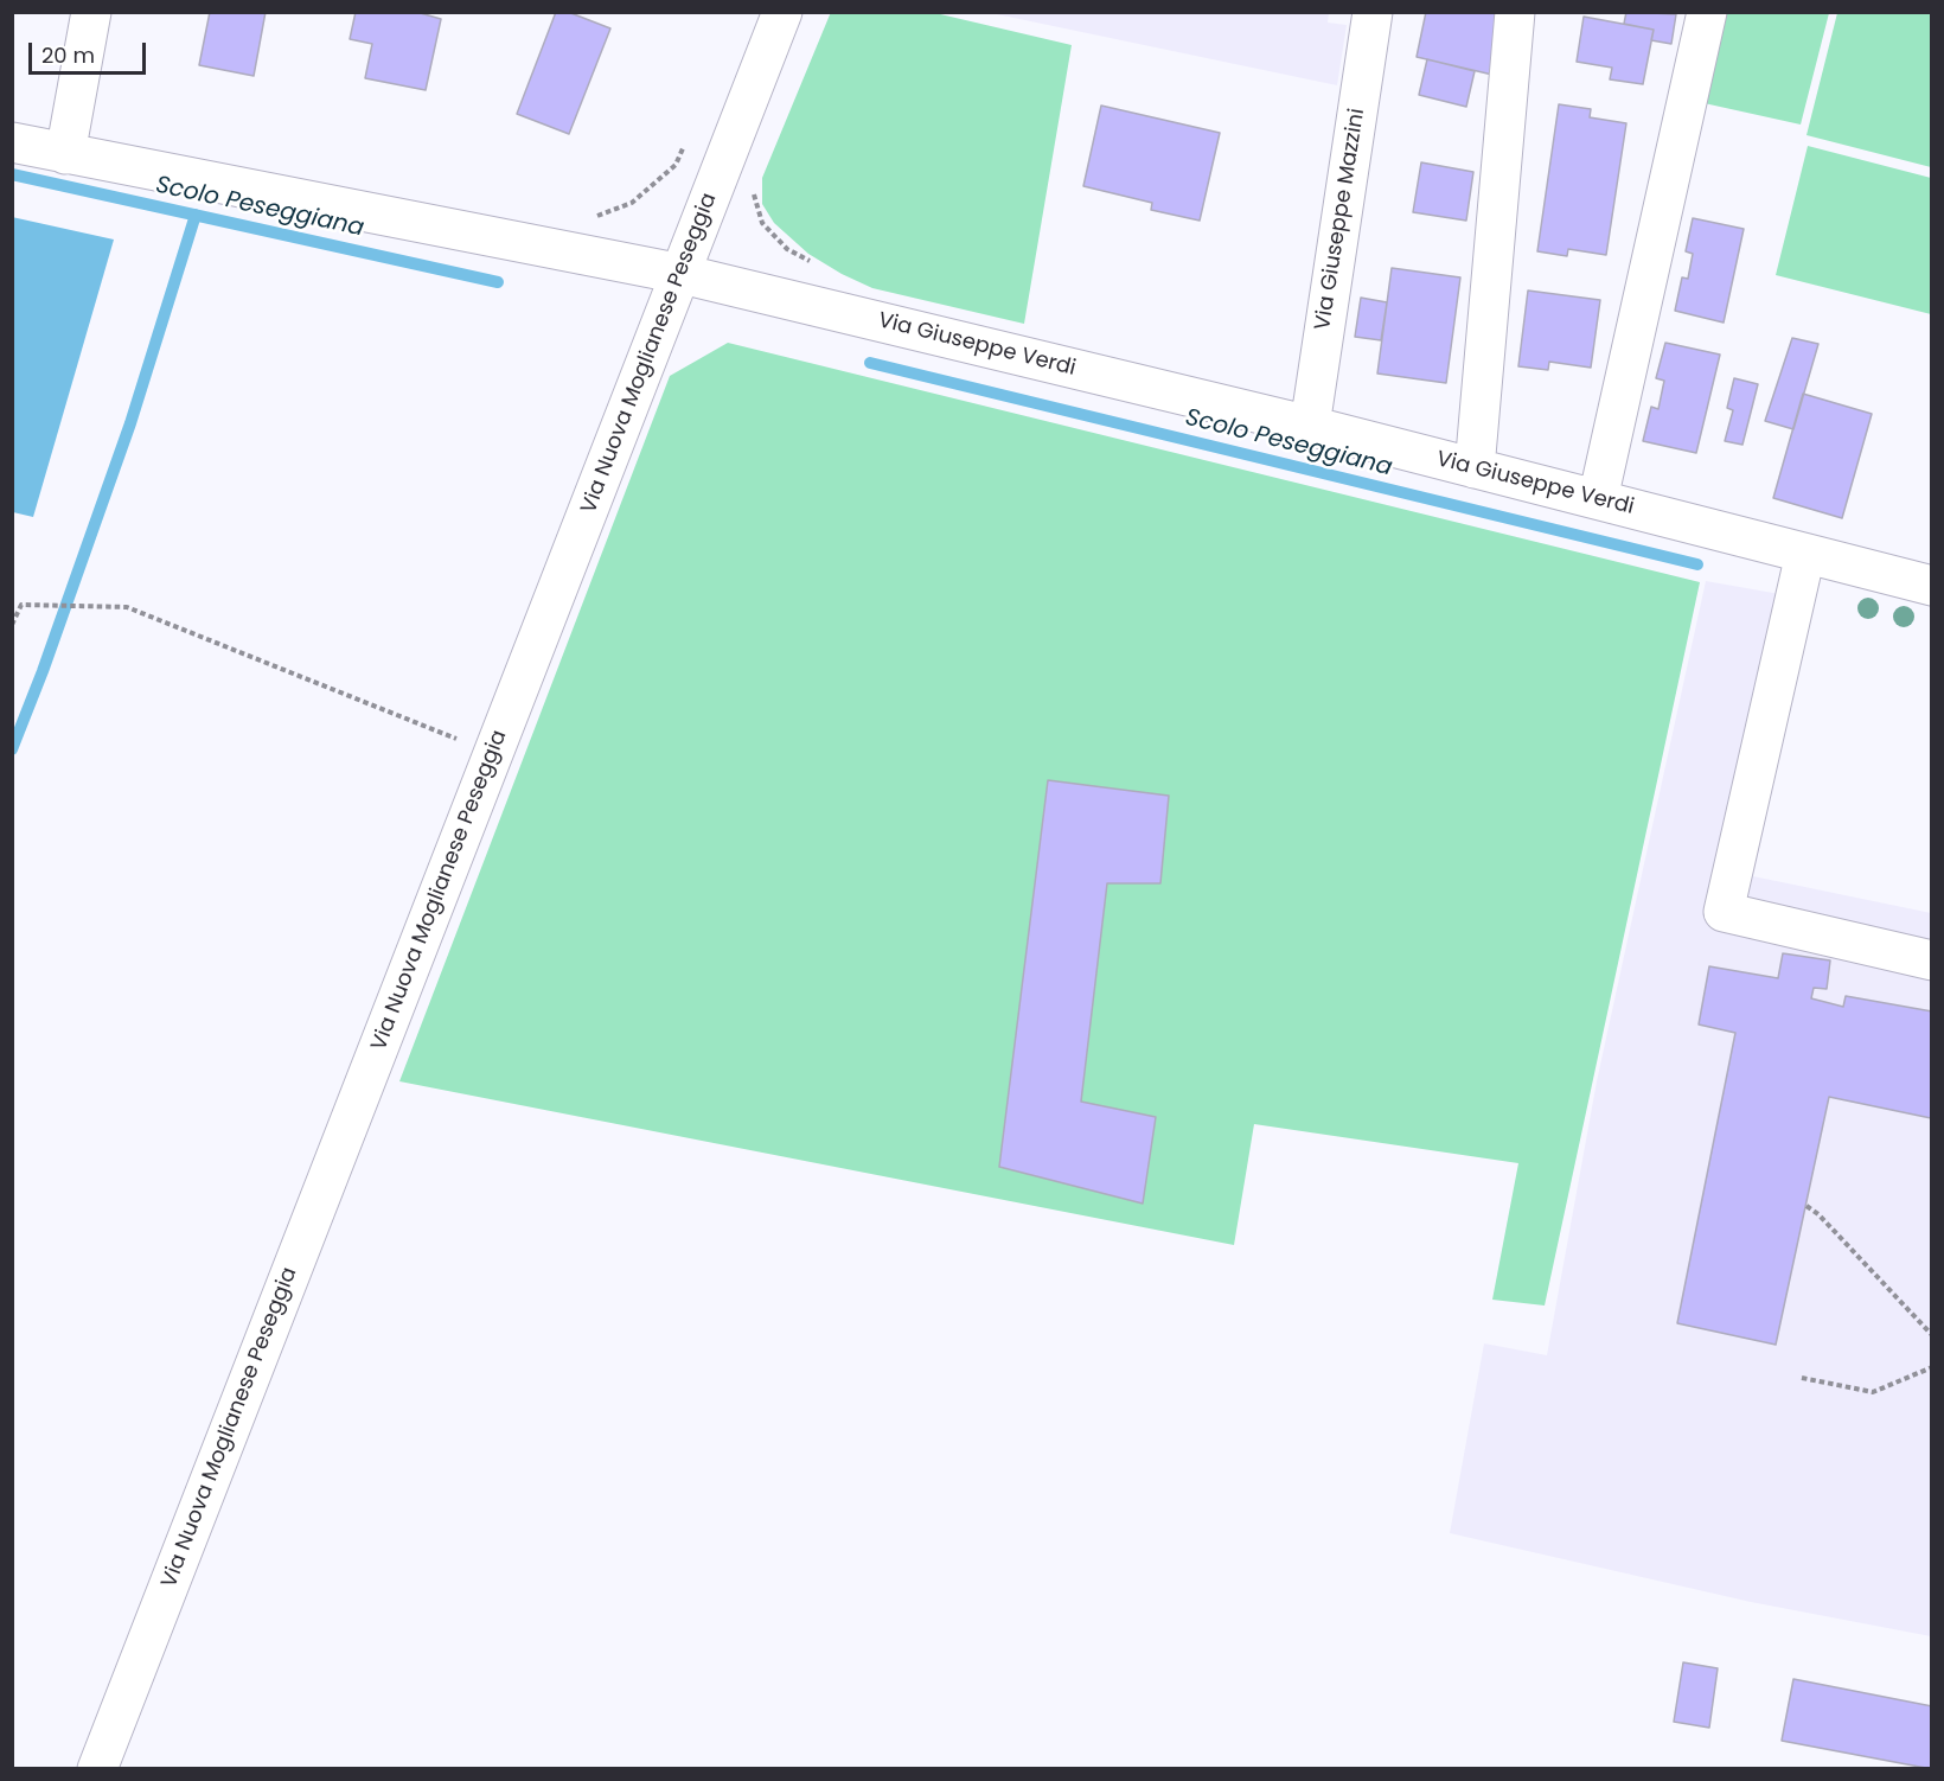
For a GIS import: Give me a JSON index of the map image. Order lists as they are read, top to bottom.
{
  "streets": {
    "street": ["Via Giuseppe Mazzini", "Via Giuseppe Verdi", "Via Nuova Moglianese Peseggia"]
  },
  "crossings": [
    ["Via Giuseppe Mazzini", "Via Giuseppe Verdi"],
    ["Via Giuseppe Verdi", "Via Nuova Moglianese Peseggia"]
  ],
  "water": ["Scolo Peseggiana"],
  "scale_bar": "20 m"
}
